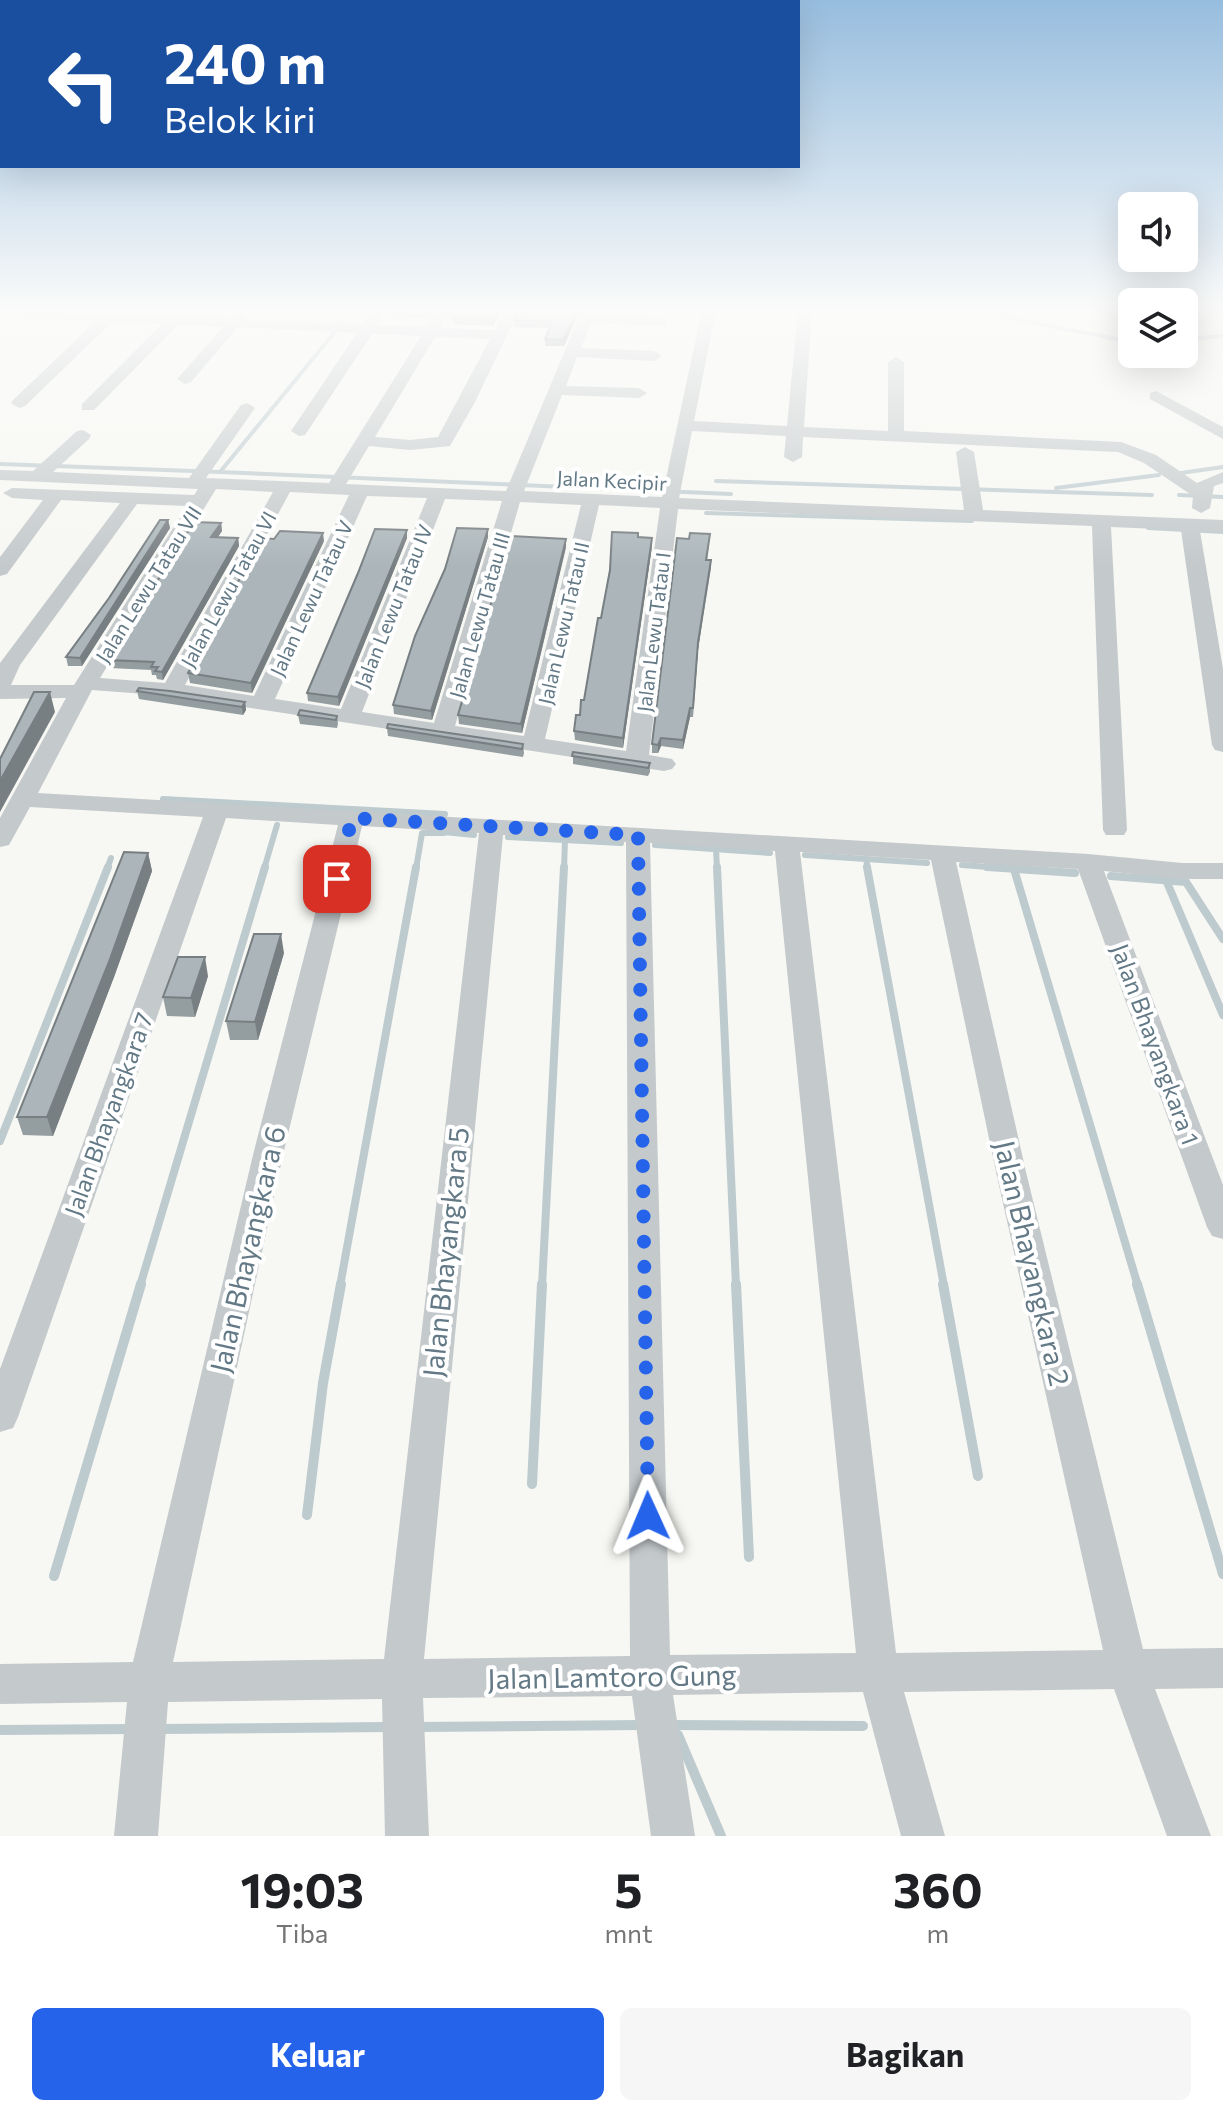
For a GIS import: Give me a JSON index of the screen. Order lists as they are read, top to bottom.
{
  "streets": {
    "street": [
      "Jalan Kecipir",
      "Jalan Lewu Tatau VII",
      "Jalan Lewu Tatau VI",
      "Jalan Lewu Tatau V",
      "Jalan Lewu Tatau IV",
      "Jalan Lewu Tatau III",
      "Jalan Lewu Tatau II",
      "Jalan Lewu Tatau I",
      "Jalan Bhayangkara 1",
      "Jalan Bhayangkara 7",
      "Jalan Bhayangkara 6",
      "Jalan Bhayangkara 5",
      "Jalan Bhayangkara 2",
      "Jalan Lamtoro Gung"
    ]
  },
  "crossings": [
    ["Jalan Kecipir", "Jalan Lewu Tatau VII"],
    ["Jalan Kecipir", "Jalan Lewu Tatau VI"],
    ["Jalan Kecipir", "Jalan Lewu Tatau V"],
    ["Jalan Kecipir", "Jalan Lewu Tatau IV"],
    ["Jalan Kecipir", "Jalan Lewu Tatau III"],
    ["Jalan Kecipir", "Jalan Lewu Tatau II"],
    ["Jalan Kecipir", "Jalan Lewu Tatau I"],
    ["Jalan Bhayangkara 6", "Jalan Lamtoro Gung"],
    ["Jalan Bhayangkara 5", "Jalan Lamtoro Gung"],
    ["Jalan Bhayangkara 2", "Jalan Lamtoro Gung"]
  ],
  "page": {
    "turn": ["240 m", "Belok kiri"],
    "eta": [
      "19:03",
      "Tiba",
      "5",
      "mnt",
      "360",
      "m"
    ],
    "buttons": ["Keluar", "Bagikan"]
  }
}
